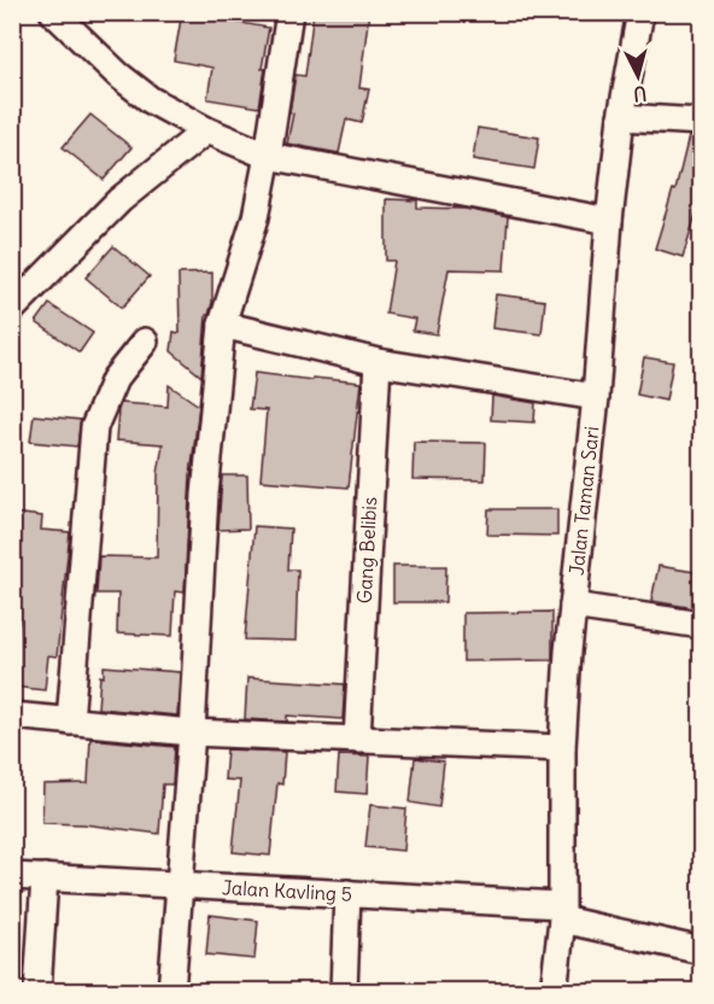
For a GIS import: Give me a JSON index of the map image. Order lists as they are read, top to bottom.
{
  "streets": {
    "street": ["Jalan Taman Sari", "Gang Belibis", "Jalan Kavling 5"]
  },
  "crossings": [
    ["Jalan Taman Sari", "Jalan Kavling 5"]
  ],
  "north": "bottom"
}
